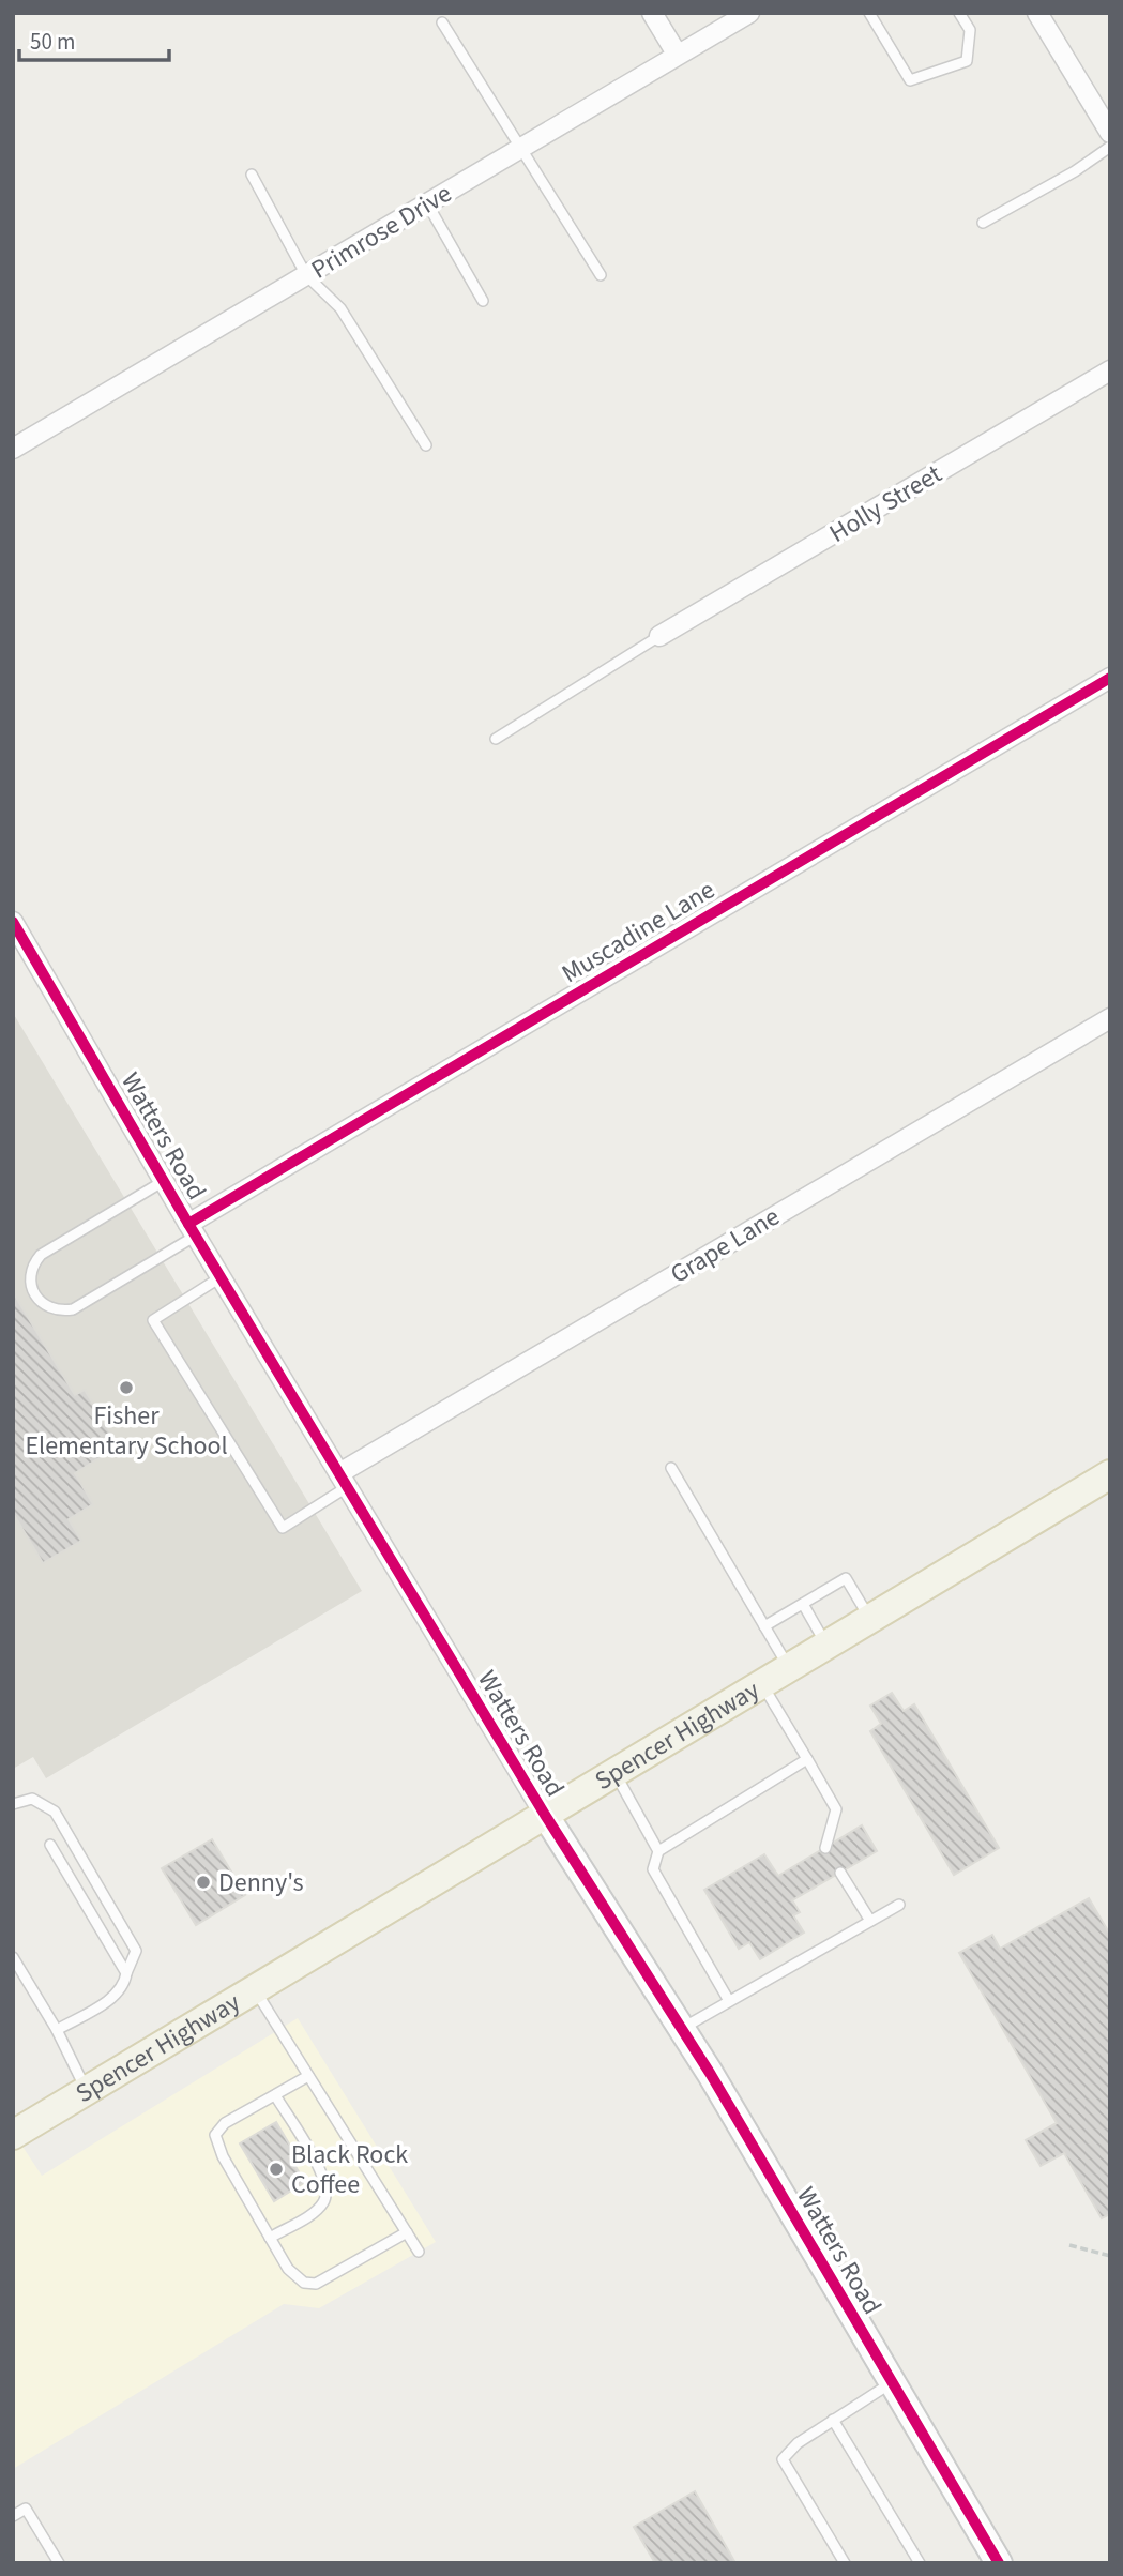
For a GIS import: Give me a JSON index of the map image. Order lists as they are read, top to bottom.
{
  "streets": {
    "main road": ["Spencer Highway"],
    "street": [
      "Primrose Drive",
      "Holly Street",
      "Muscadine Lane",
      "Watters Road",
      "Grape Lane"
    ]
  },
  "crossings": [
    ["Muscadine Lane", "Watters Road"],
    ["Watters Road", "Grape Lane"],
    ["Watters Road", "Spencer Highway"]
  ],
  "places": ["Fisher Elementary School", "Denny's", "Black Rock Coffee"],
  "scale_bar": "50 m"
}
